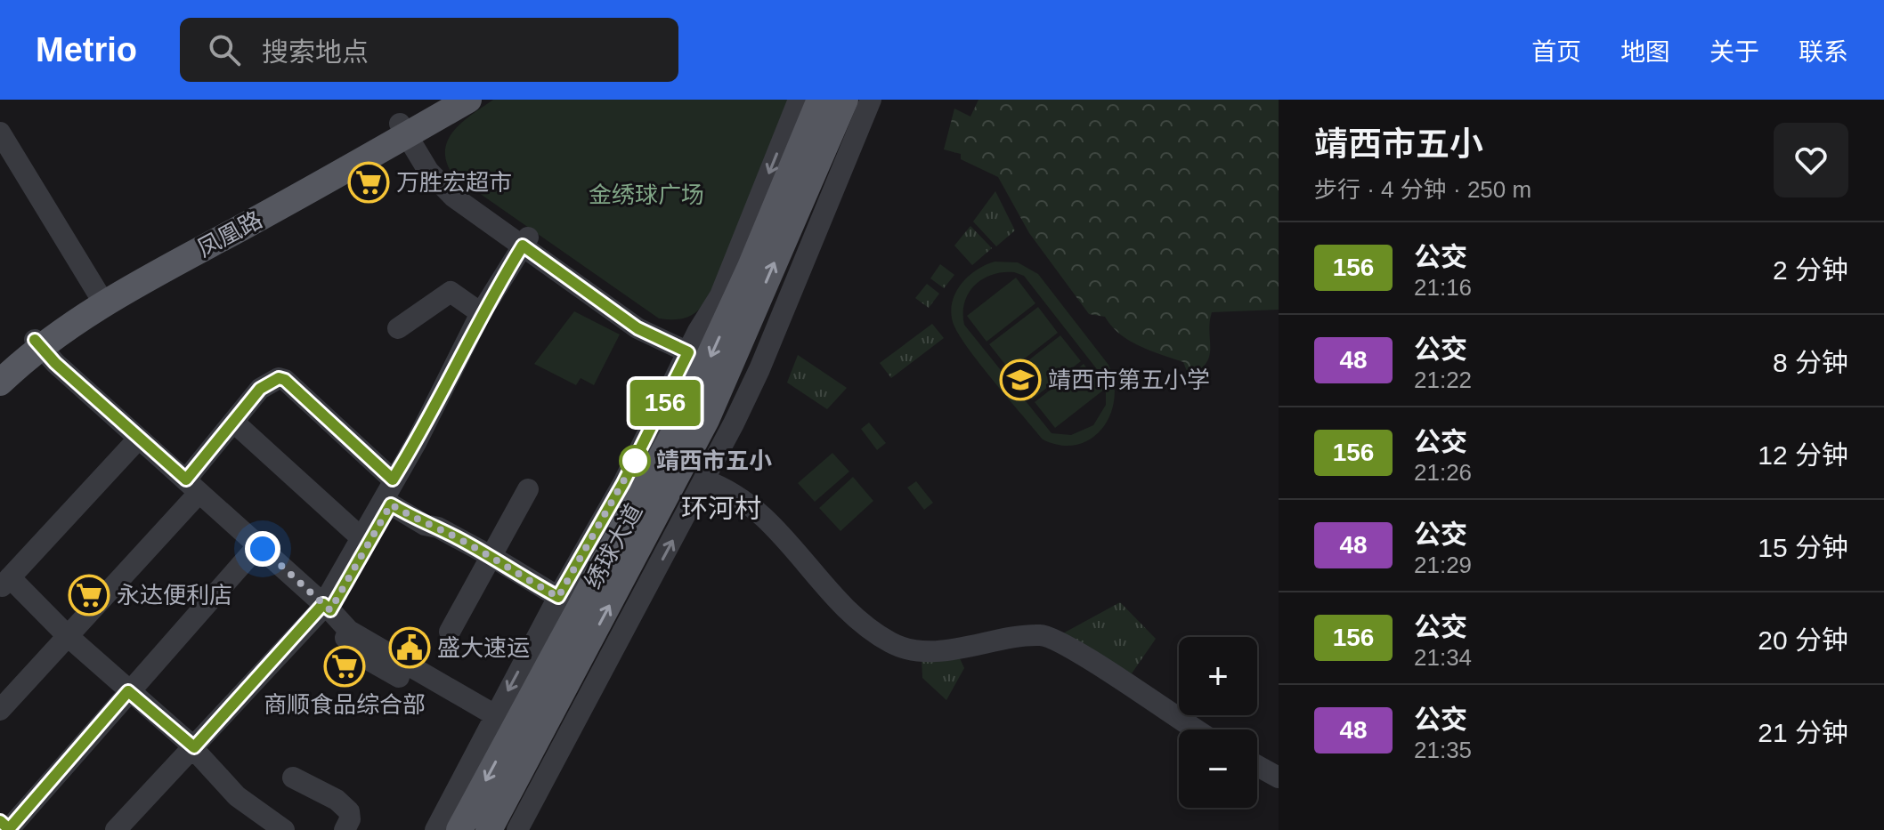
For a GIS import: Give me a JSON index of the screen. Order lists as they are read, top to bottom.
{
  "streets": {
    "main road": ["凤凰路", "绣球大道"]
  },
  "districts": ["环河村"],
  "parks": ["金绣球广场"],
  "places": {
    "supermarket": ["万胜宏超市", "永达便利店", "商顺食品综合部"],
    "school or university": ["靖西市第五小学"],
    "other": ["靖西市五小"],
    "public building": ["盛大速运"]
  },
  "lines": ["bus line 156"],
  "page": {
    "header": "Metrio",
    "search": "搜索地点",
    "nav": [
      "首页",
      "地图",
      "关于",
      "联系"
    ],
    "on_map": "156",
    "heading": ["靖西市五小", "步行 · 4 分钟 · 250 m"],
    "list": [
      {
        "mark": "156",
        "name": "公交",
        "note": "21:16",
        "value": "2 分钟"
      },
      {
        "mark": "48",
        "name": "公交",
        "note": "21:22",
        "value": "8 分钟"
      },
      {
        "mark": "156",
        "name": "公交",
        "note": "21:26",
        "value": "12 分钟"
      },
      {
        "mark": "48",
        "name": "公交",
        "note": "21:29",
        "value": "15 分钟"
      },
      {
        "mark": "156",
        "name": "公交",
        "note": "21:34",
        "value": "20 分钟"
      },
      {
        "mark": "48",
        "name": "公交",
        "note": "21:35",
        "value": "21 分钟"
      }
    ],
    "map_buttons": ["+", "−"]
  }
}
